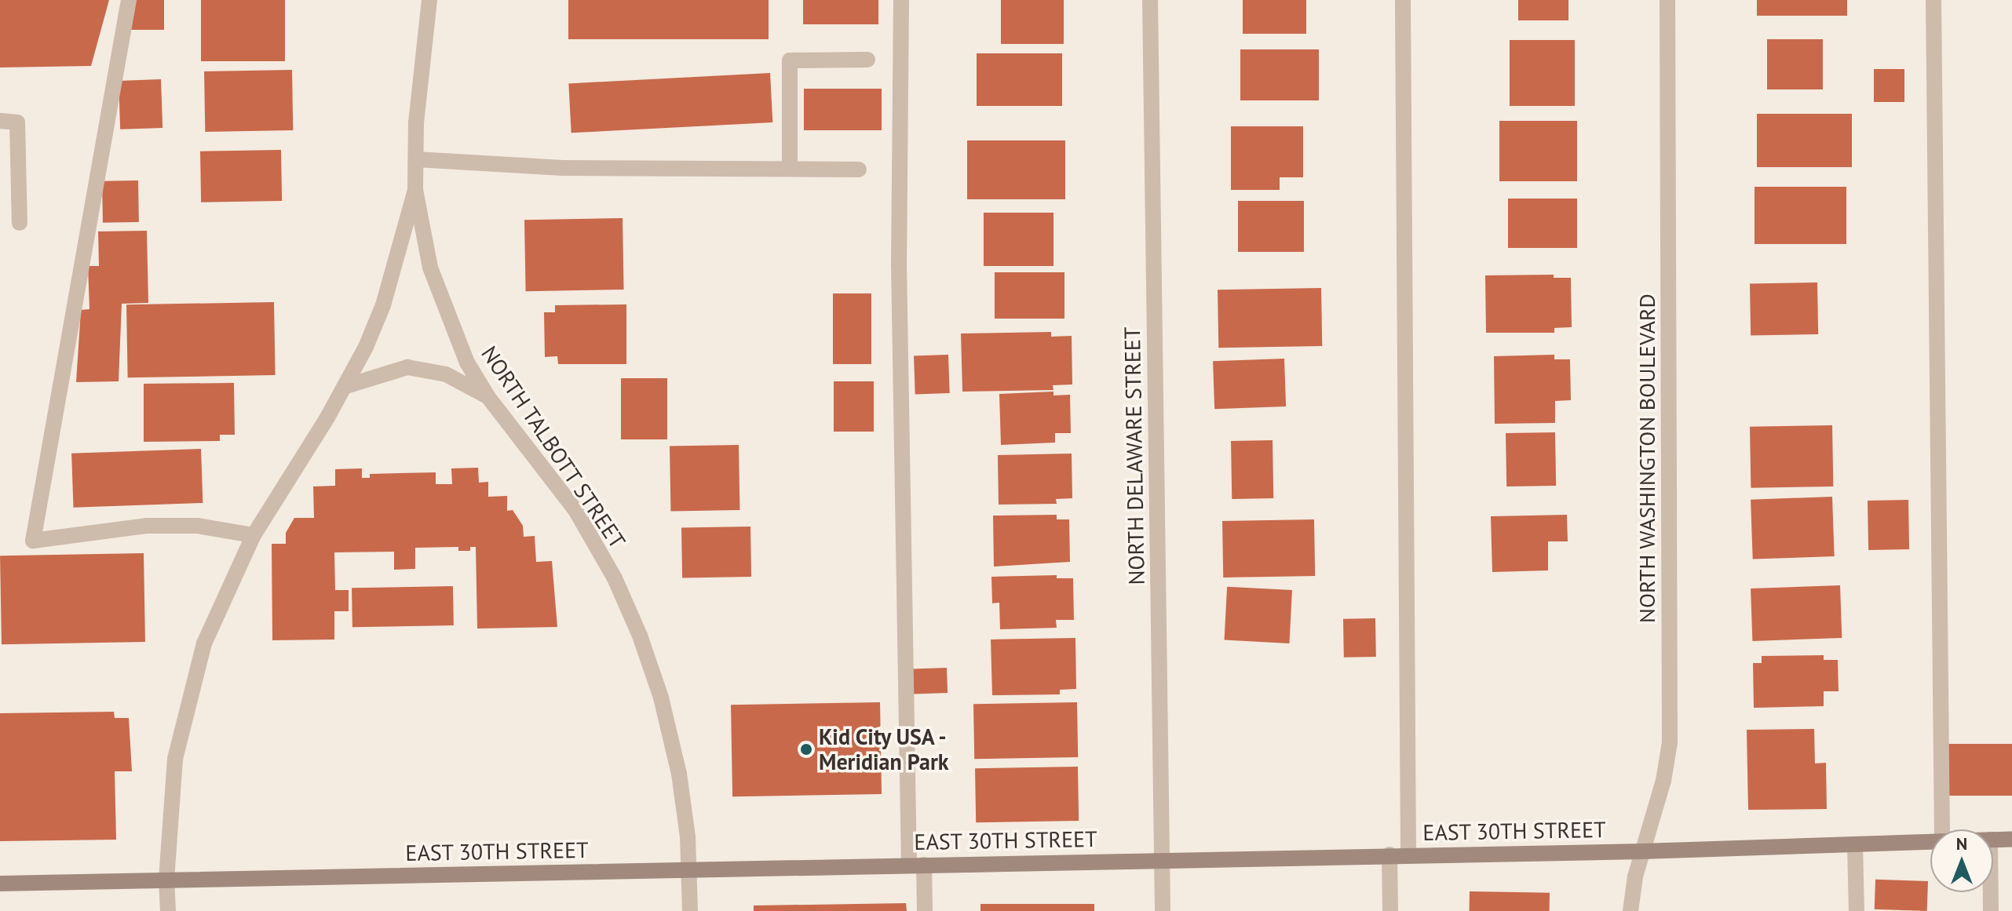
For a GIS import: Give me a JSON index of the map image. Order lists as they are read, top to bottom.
{
  "streets": {
    "main road": ["EAST 30TH STREET"],
    "street": ["NORTH TALBOTT STREET", "NORTH DELAWARE STREET", "NORTH WASHINGTON BOULEVARD"]
  },
  "crossings": [
    ["NORTH TALBOTT STREET", "EAST 30TH STREET"],
    ["NORTH DELAWARE STREET", "EAST 30TH STREET"],
    ["NORTH WASHINGTON BOULEVARD", "EAST 30TH STREET"]
  ],
  "places": ["Kid City USA - Meridian Park"],
  "north": "top"
}
